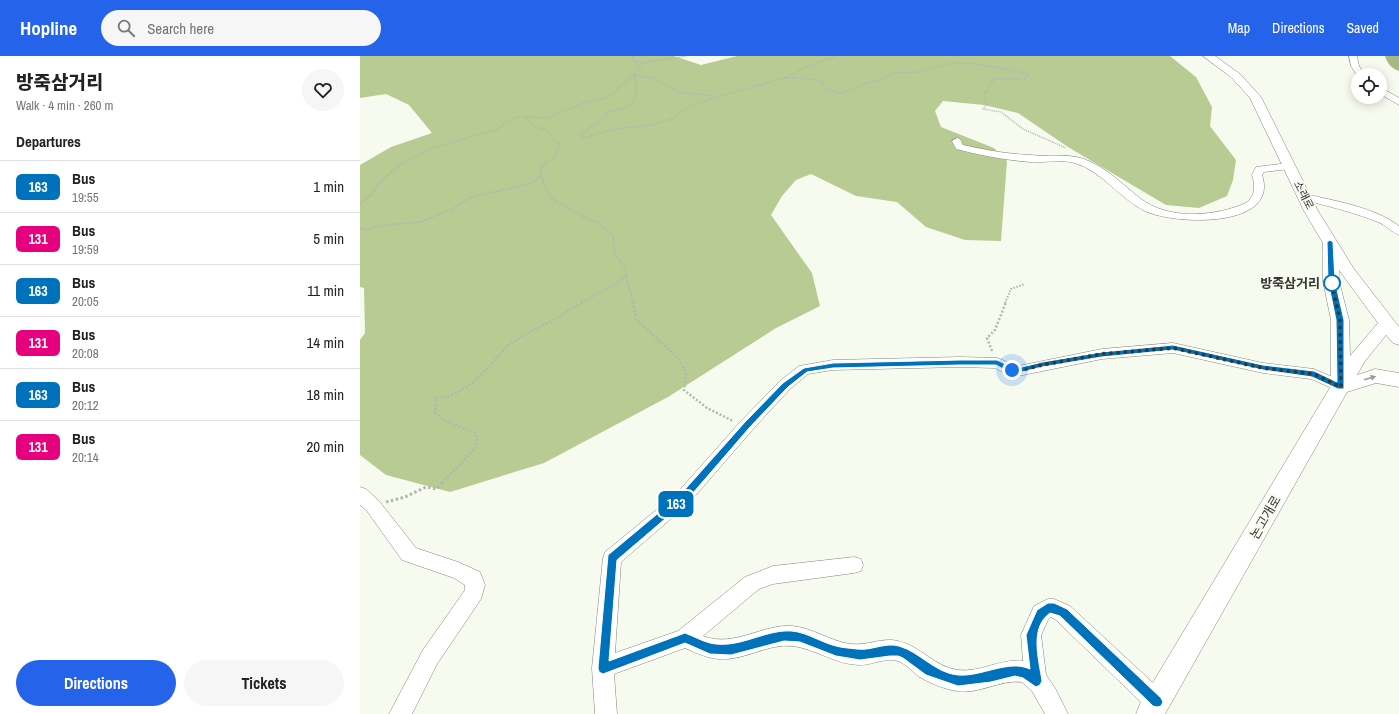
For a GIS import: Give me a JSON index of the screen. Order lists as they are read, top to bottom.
{
  "streets": {
    "main road": ["소래로", "논고개로"]
  },
  "crossings": [
    ["소래로", "논고개로"]
  ],
  "places": ["방죽삼거리"],
  "lines": ["bus line 163"],
  "page": {
    "header": "Hopline",
    "search": "Search here",
    "nav": ["Map", "Directions", "Saved"],
    "heading": [
      ["방죽삼거리", "Walk · 4 min · 260 m"],
      "Departures"
    ],
    "on_map": "163",
    "list": [
      {
        "mark": "163",
        "name": "Bus",
        "note": "19:55",
        "value": "1 min"
      },
      {
        "mark": "131",
        "name": "Bus",
        "note": "19:59",
        "value": "5 min"
      },
      {
        "mark": "163",
        "name": "Bus",
        "note": "20:05",
        "value": "11 min"
      },
      {
        "mark": "131",
        "name": "Bus",
        "note": "20:08",
        "value": "14 min"
      },
      {
        "mark": "163",
        "name": "Bus",
        "note": "20:12",
        "value": "18 min"
      },
      {
        "mark": "131",
        "name": "Bus",
        "note": "20:14",
        "value": "20 min"
      }
    ],
    "buttons": ["Directions", "Tickets"]
  }
}
